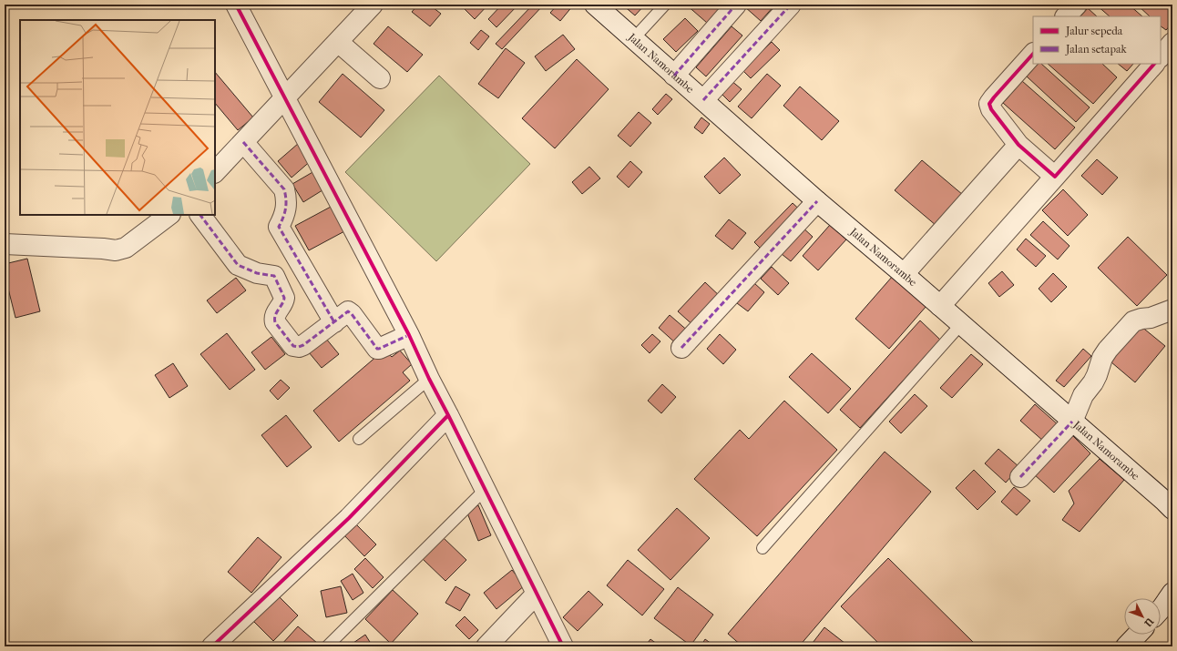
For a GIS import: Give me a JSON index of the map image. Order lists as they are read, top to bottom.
{
  "streets": {
    "street": ["Jalan Namorambe"]
  },
  "legend": ["Jalur sepeda", "Jalan setapak"],
  "north": "bottom right"
}
